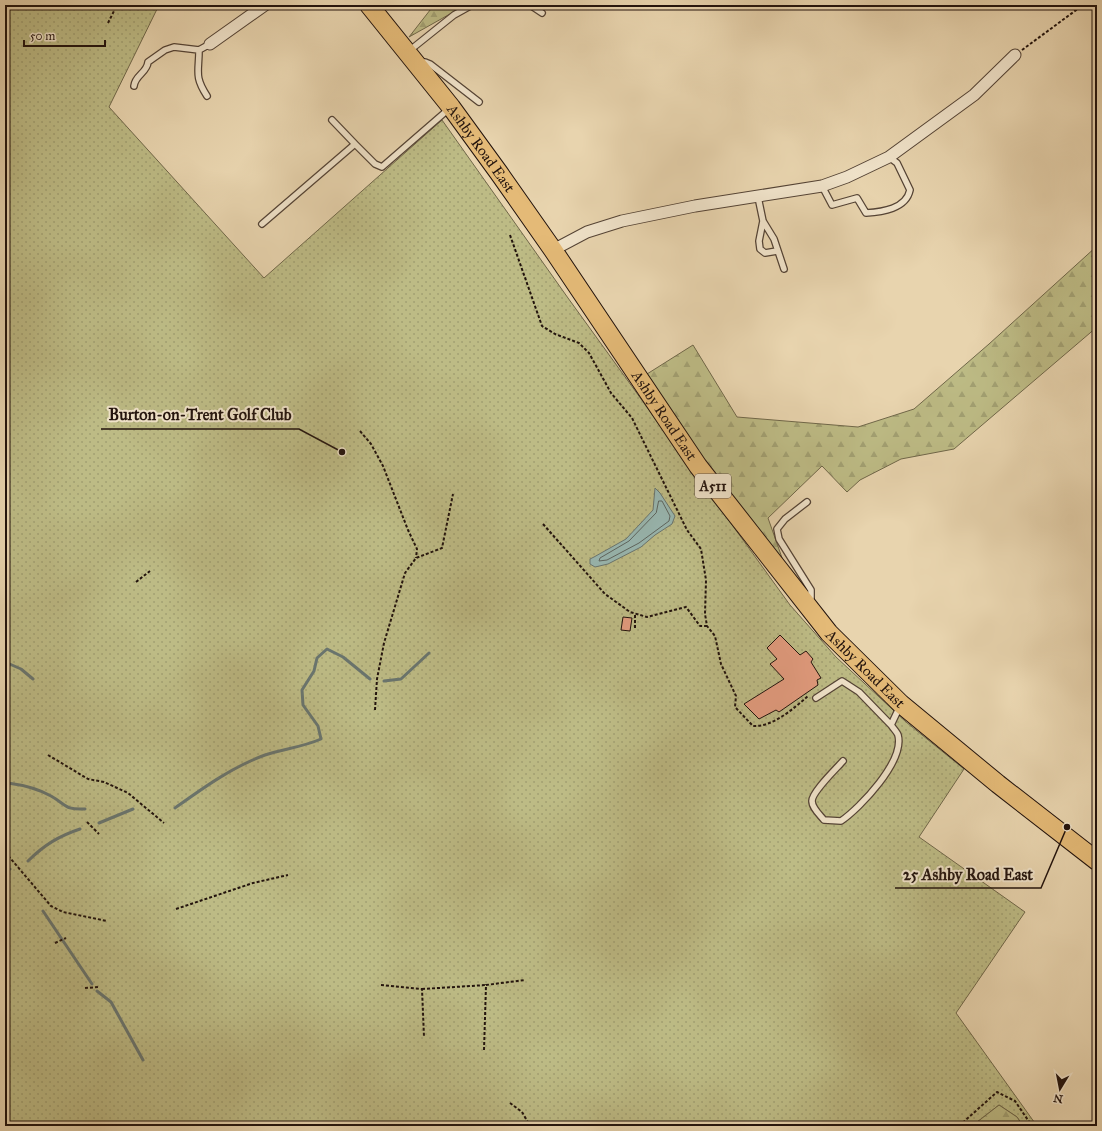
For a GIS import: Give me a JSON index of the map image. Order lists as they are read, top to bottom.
{
  "streets": {
    "highway": ["Ashby Road East", "A511"]
  },
  "places": ["Burton-on-Trent Golf Club", "25 Ashby Road East"],
  "scale_bar": "50 m",
  "north": "bottom"
}
